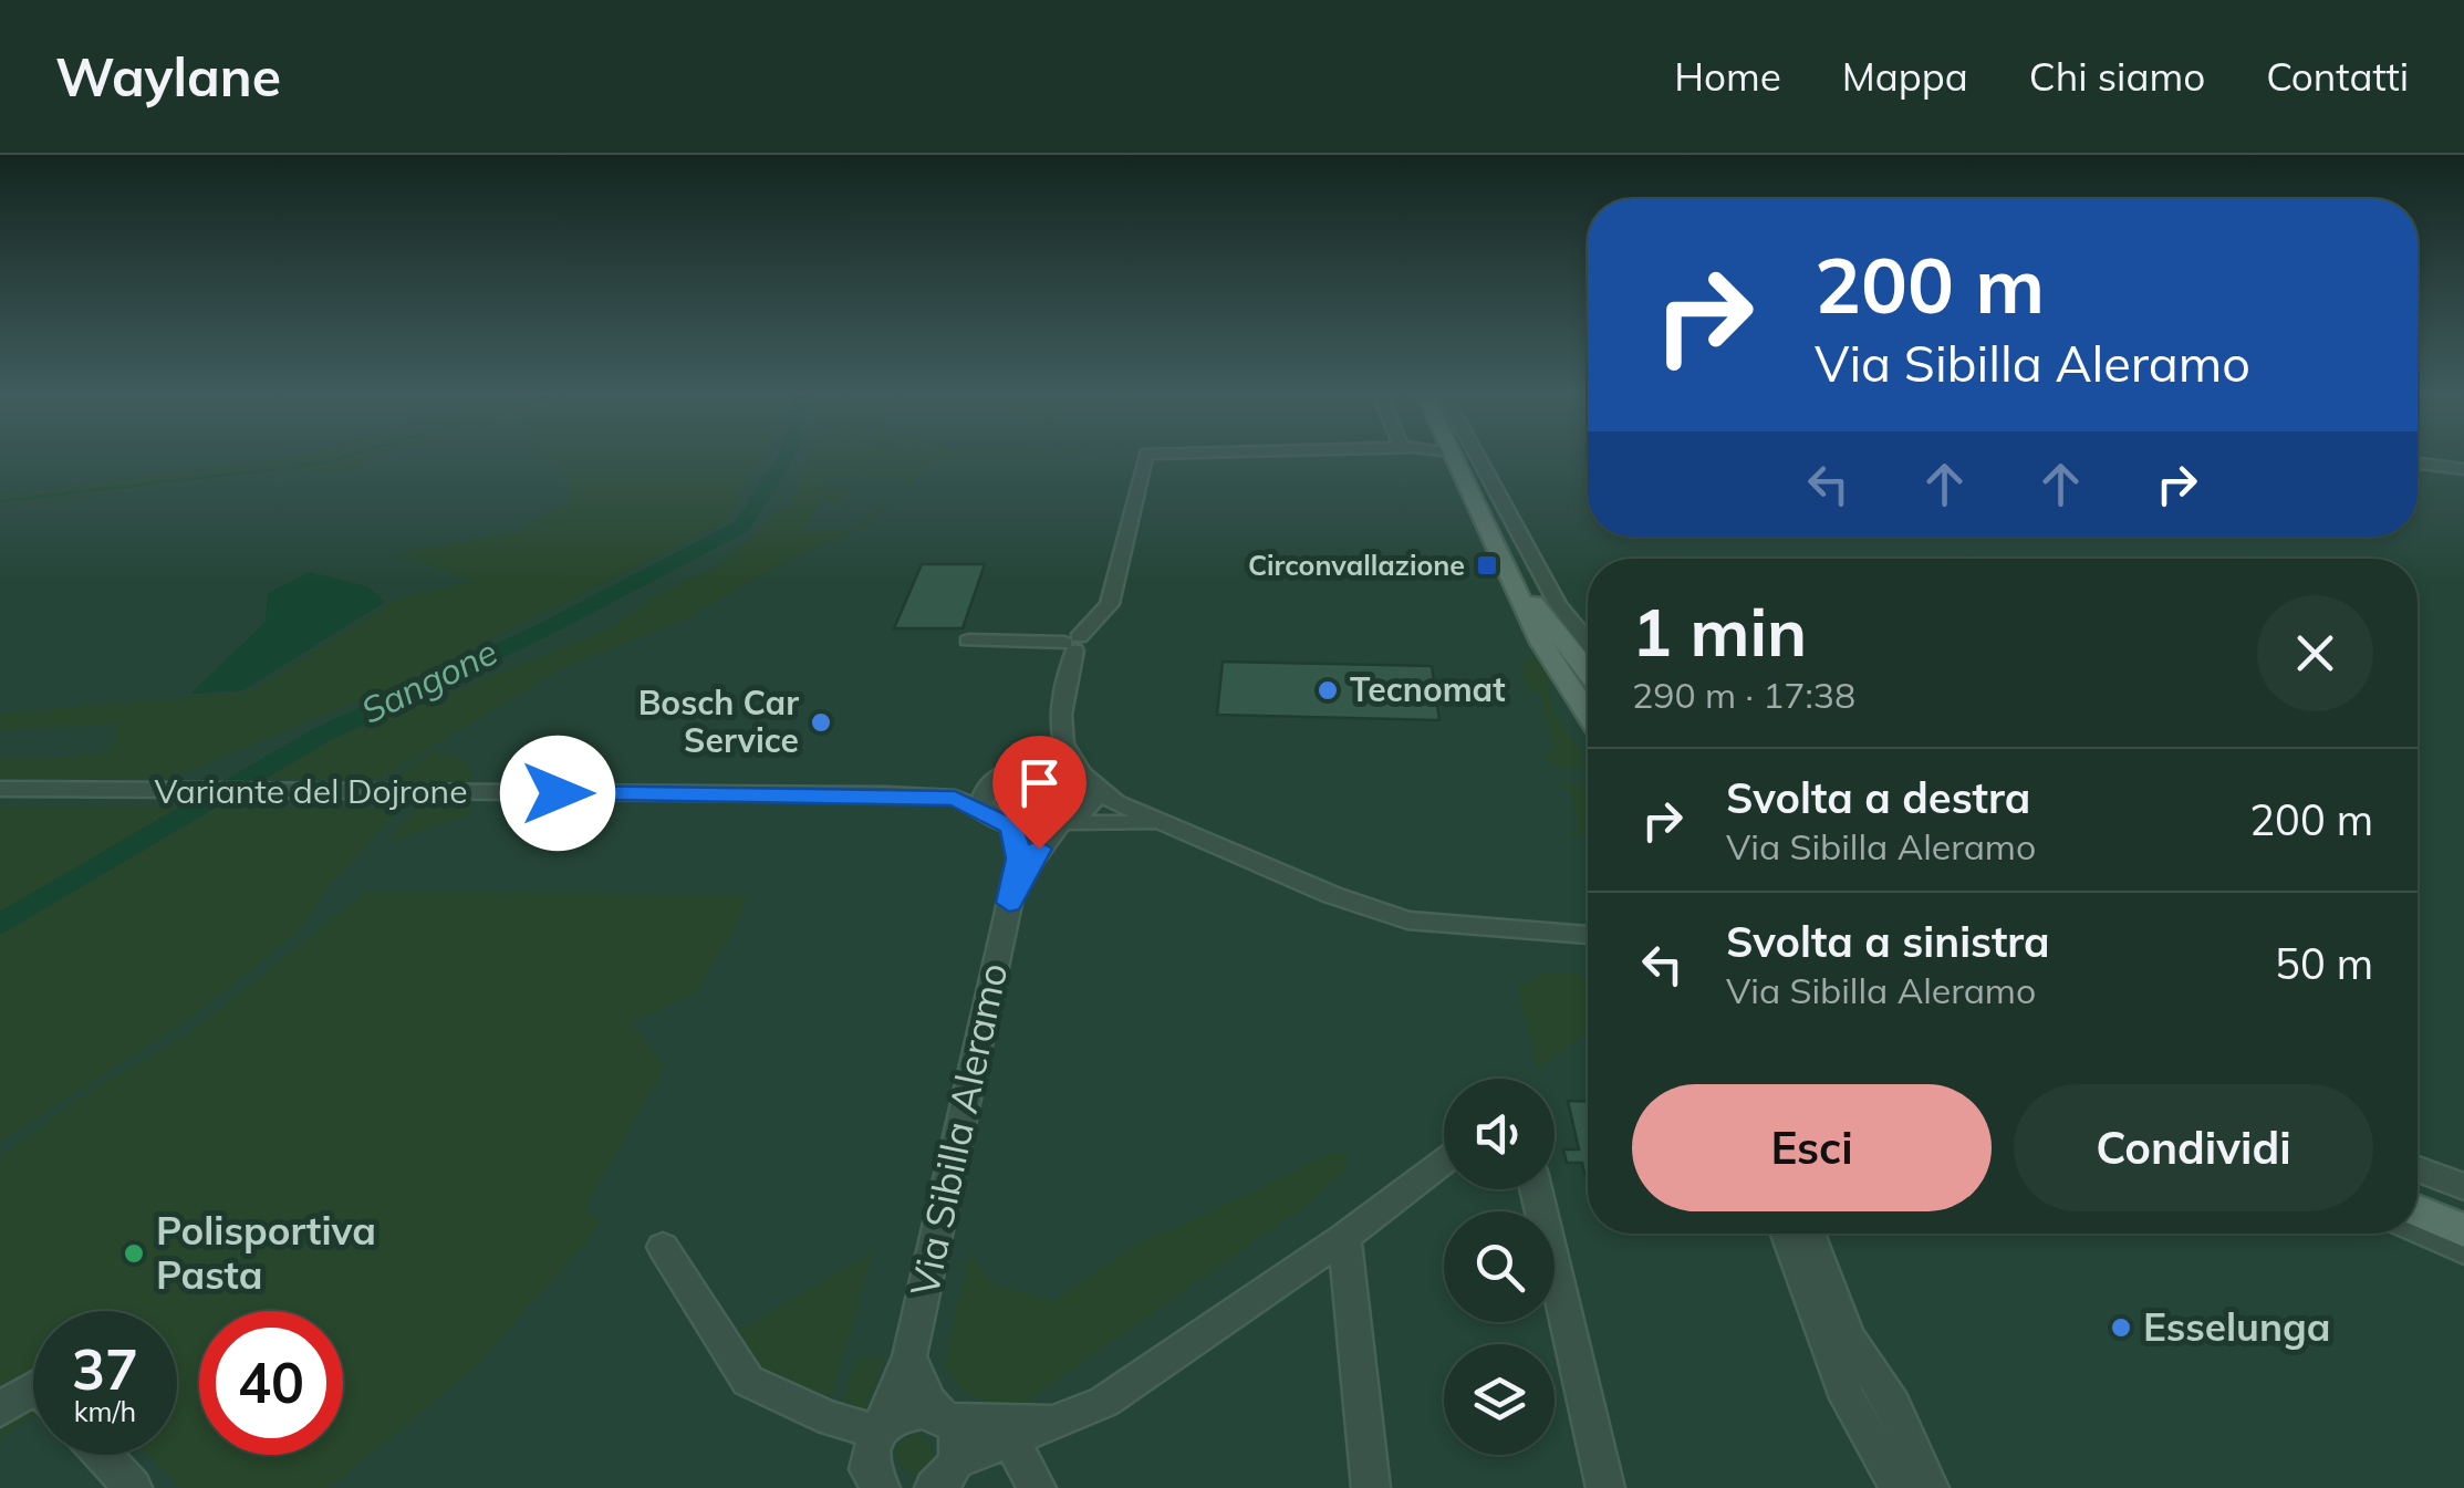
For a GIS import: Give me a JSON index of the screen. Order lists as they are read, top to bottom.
{
  "streets": {
    "street": ["Variante del Dojrone", "Via Sibilla Aleramo"]
  },
  "crossings": [
    ["Variante del Dojrone", "Via Sibilla Aleramo"]
  ],
  "water": ["Sangone"],
  "places": {
    "transit": ["Circonvallazione"],
    "other": [
      "Tecnomat",
      "Bosch Car Service",
      "Polisportiva Pasta",
      "Esselunga"
    ]
  },
  "page": {
    "header": "Waylane",
    "nav": [
      "Home",
      "Mappa",
      "Chi siamo",
      "Contatti"
    ],
    "turn": ["200 m", "Via Sibilla Aleramo"],
    "heading": ["1 min", "290 m · 17:38"],
    "list": [
      {
        "name": "Svolta a destra",
        "note": "Via Sibilla Aleramo",
        "value": "200 m"
      },
      {
        "name": "Svolta a sinistra",
        "note": "Via Sibilla Aleramo",
        "value": "50 m"
      }
    ],
    "buttons": ["Esci", "Condividi"],
    "speed": "37 km/h",
    "limit": "40"
  }
}
